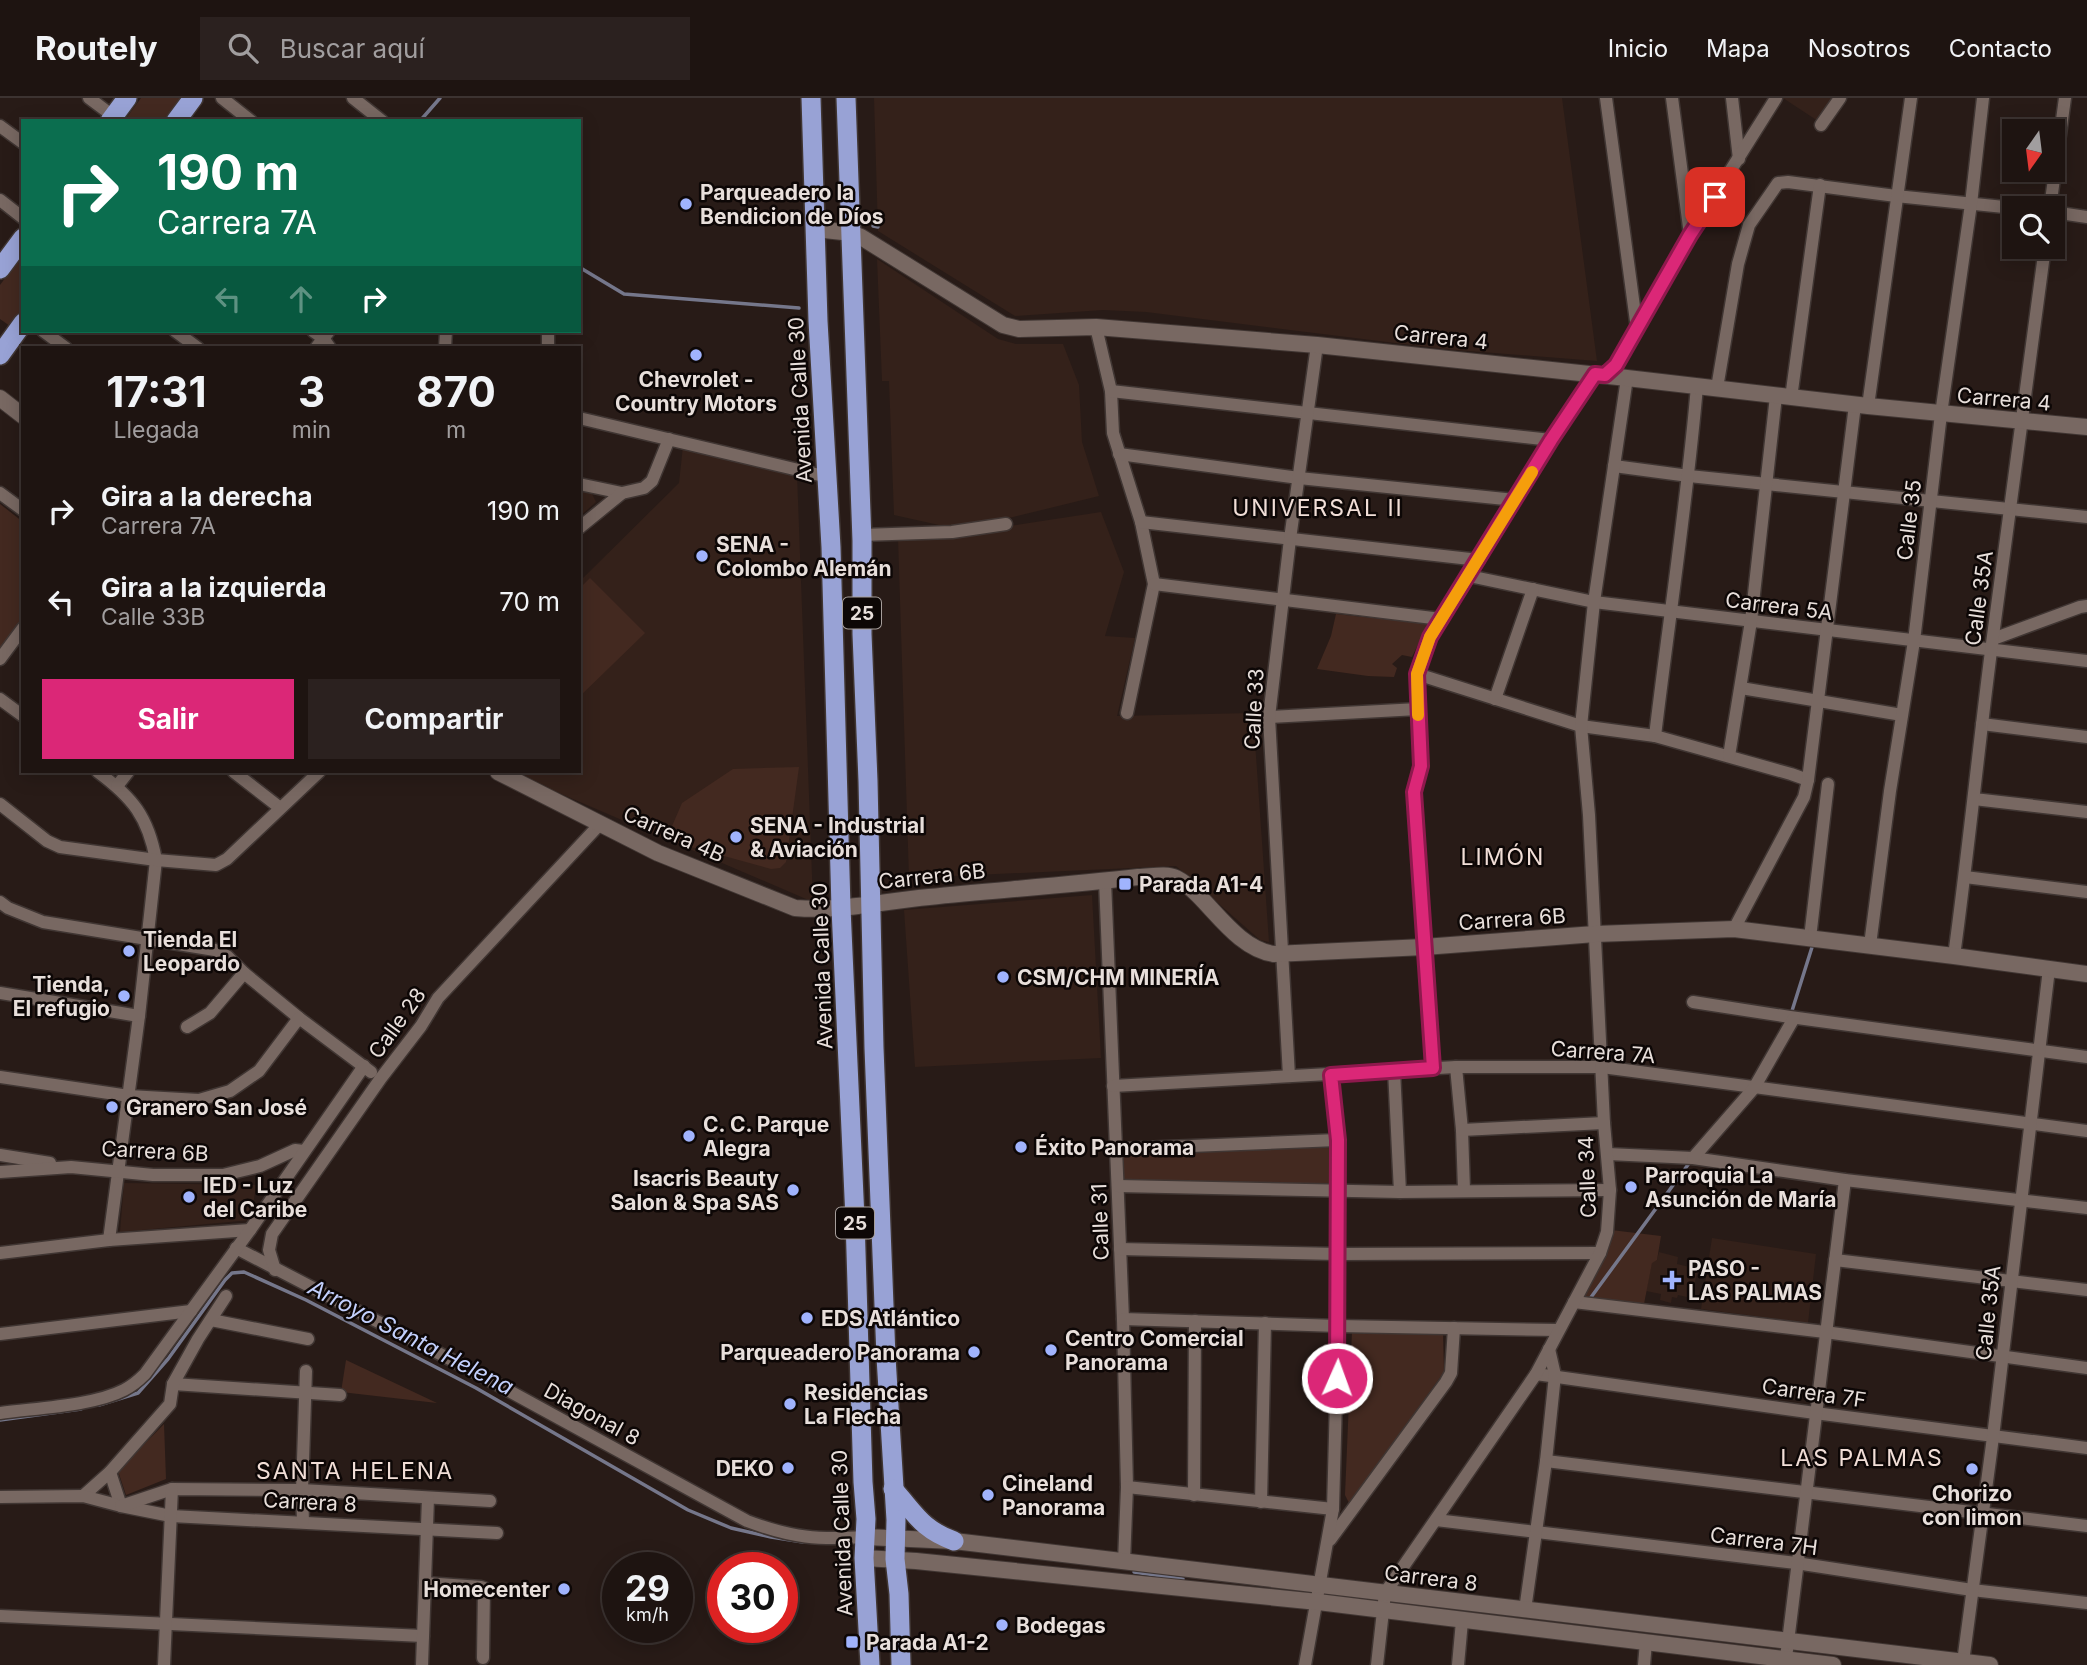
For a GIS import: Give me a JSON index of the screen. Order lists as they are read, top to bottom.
{
  "streets": {
    "highway": ["Avenida Calle 30", "25"],
    "street": [
      "Carrera 4",
      "Calle 35",
      "Calle 35A",
      "Carrera 5A",
      "Calle 33",
      "Carrera 4B",
      "Carrera 6B",
      "Calle 28",
      "Carrera 7A",
      "Calle 34",
      "Calle 31",
      "Carrera 7F",
      "Diagonal 8",
      "Carrera 8",
      "Carrera 7H"
    ]
  },
  "crossings": [
    ["Carrera 4", "Avenida Calle 30"],
    ["Carrera 4", "Calle 35"],
    ["Carrera 4", "Calle 35A"],
    ["Carrera 4", "25"],
    ["Carrera 4", "Calle 33"],
    ["Carrera 4", "Calle 34"],
    ["Avenida Calle 30", "Carrera 4B"],
    ["Avenida Calle 30", "Carrera 6B"],
    ["Avenida Calle 30", "Diagonal 8"],
    ["Avenida Calle 30", "Carrera 8"],
    ["Calle 35", "Carrera 5A"],
    ["Calle 35", "Carrera 6B"],
    ["Calle 35A", "Carrera 5A"],
    ["Calle 35A", "Carrera 6B"],
    ["Calle 35A", "Carrera 7A"],
    ["Calle 35A", "Carrera 7F"],
    ["Calle 35A", "Carrera 8"],
    ["Calle 35A", "Carrera 7H"],
    ["Carrera 5A", "Calle 34"],
    ["25", "Carrera 6B"],
    ["25", "Carrera 8"],
    ["Calle 33", "Carrera 6B"],
    ["Calle 33", "Carrera 7A"],
    ["Carrera 4B", "Carrera 6B"],
    ["Carrera 4B", "Calle 28"],
    ["Carrera 6B", "Calle 34"],
    ["Carrera 6B", "Calle 31"],
    ["Calle 28", "Diagonal 8"],
    ["Carrera 7A", "Calle 34"],
    ["Carrera 7A", "Calle 31"],
    ["Calle 34", "Carrera 7F"],
    ["Calle 34", "Carrera 8"],
    ["Calle 34", "Carrera 7H"],
    ["Calle 31", "Carrera 8"],
    ["Diagonal 8", "Carrera 8"]
  ],
  "districts": [
    "UNIVERSAL II",
    "LIMÓN",
    "LAS PALMAS",
    "SANTA HELENA"
  ],
  "water": ["Arroyo Santa Helena"],
  "places": {
    "other": [
      "Parqueadero la Bendicion de Díos",
      "Chevrolet - Country Motors",
      "SENA - Colombo Alemán",
      "SENA - Industrial & Aviación",
      "Tienda El Leopardo",
      "CSM/CHM MINERÍA",
      "Tienda, El refugio",
      "Granero San José",
      "C. C. Parque Alegra",
      "Éxito Panorama",
      "Parroquia La Asunción de María",
      "Isacris Beauty Salon & Spa SAS",
      "IED - Luz del Caribe",
      "EDS Atlántico",
      "Centro Comercial Panorama",
      "Parqueadero Panorama",
      "Residencias La Flecha",
      "DEKO",
      "Chorizo con limon",
      "Cineland Panorama",
      "Homecenter",
      "Bodegas"
    ],
    "transit": ["Parada A1-4", "Parada A1-2"],
    "health": ["PASO - LAS PALMAS"]
  },
  "north": "bottom",
  "page": {
    "header": "Routely",
    "search": "Buscar aquí",
    "nav": [
      "Inicio",
      "Mapa",
      "Nosotros",
      "Contacto"
    ],
    "turn": ["190 m", "Carrera 7A"],
    "eta": [
      "17:31",
      "Llegada",
      "3",
      "min",
      "870",
      "m"
    ],
    "list": [
      {
        "name": "Gira a la derecha",
        "note": "Carrera 7A",
        "value": "190 m"
      },
      {
        "name": "Gira a la izquierda",
        "note": "Calle 33B",
        "value": "70 m"
      }
    ],
    "buttons": ["Salir", "Compartir"],
    "speed": "29 km/h",
    "limit": "30"
  }
}
